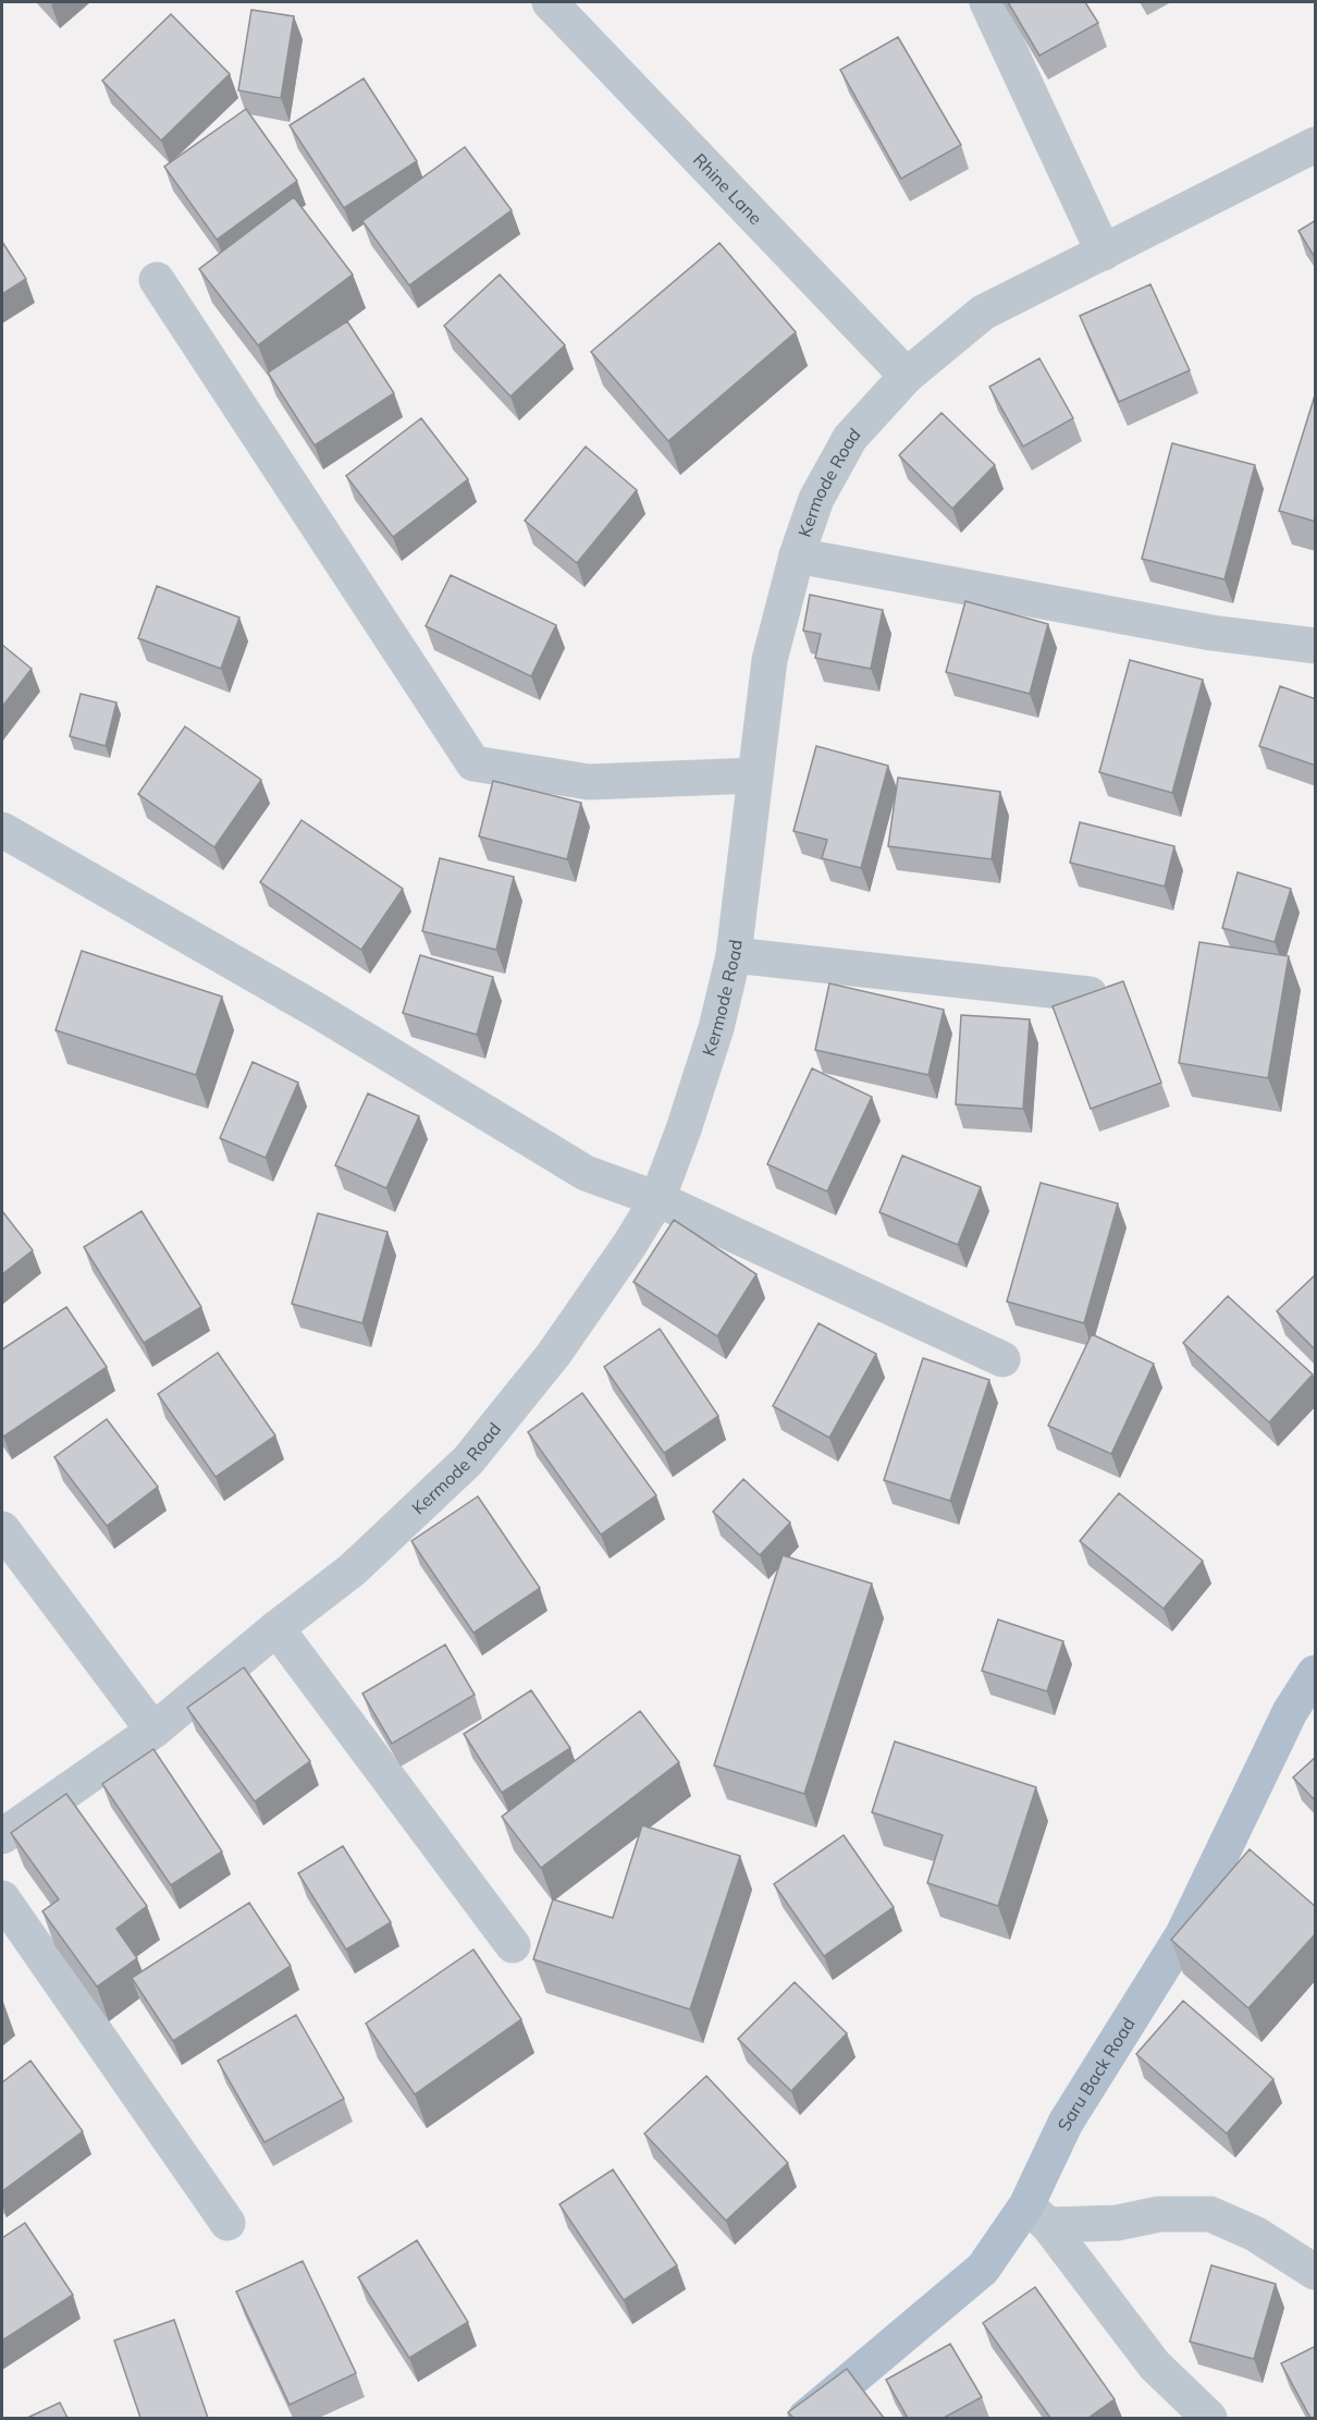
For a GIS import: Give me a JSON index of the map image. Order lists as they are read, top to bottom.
{
  "streets": {
    "main road": ["Saru Back Road"],
    "street": ["Rhine Lane", "Kermode Road"]
  },
  "crossings": [
    ["Rhine Lane", "Kermode Road"]
  ]
}
